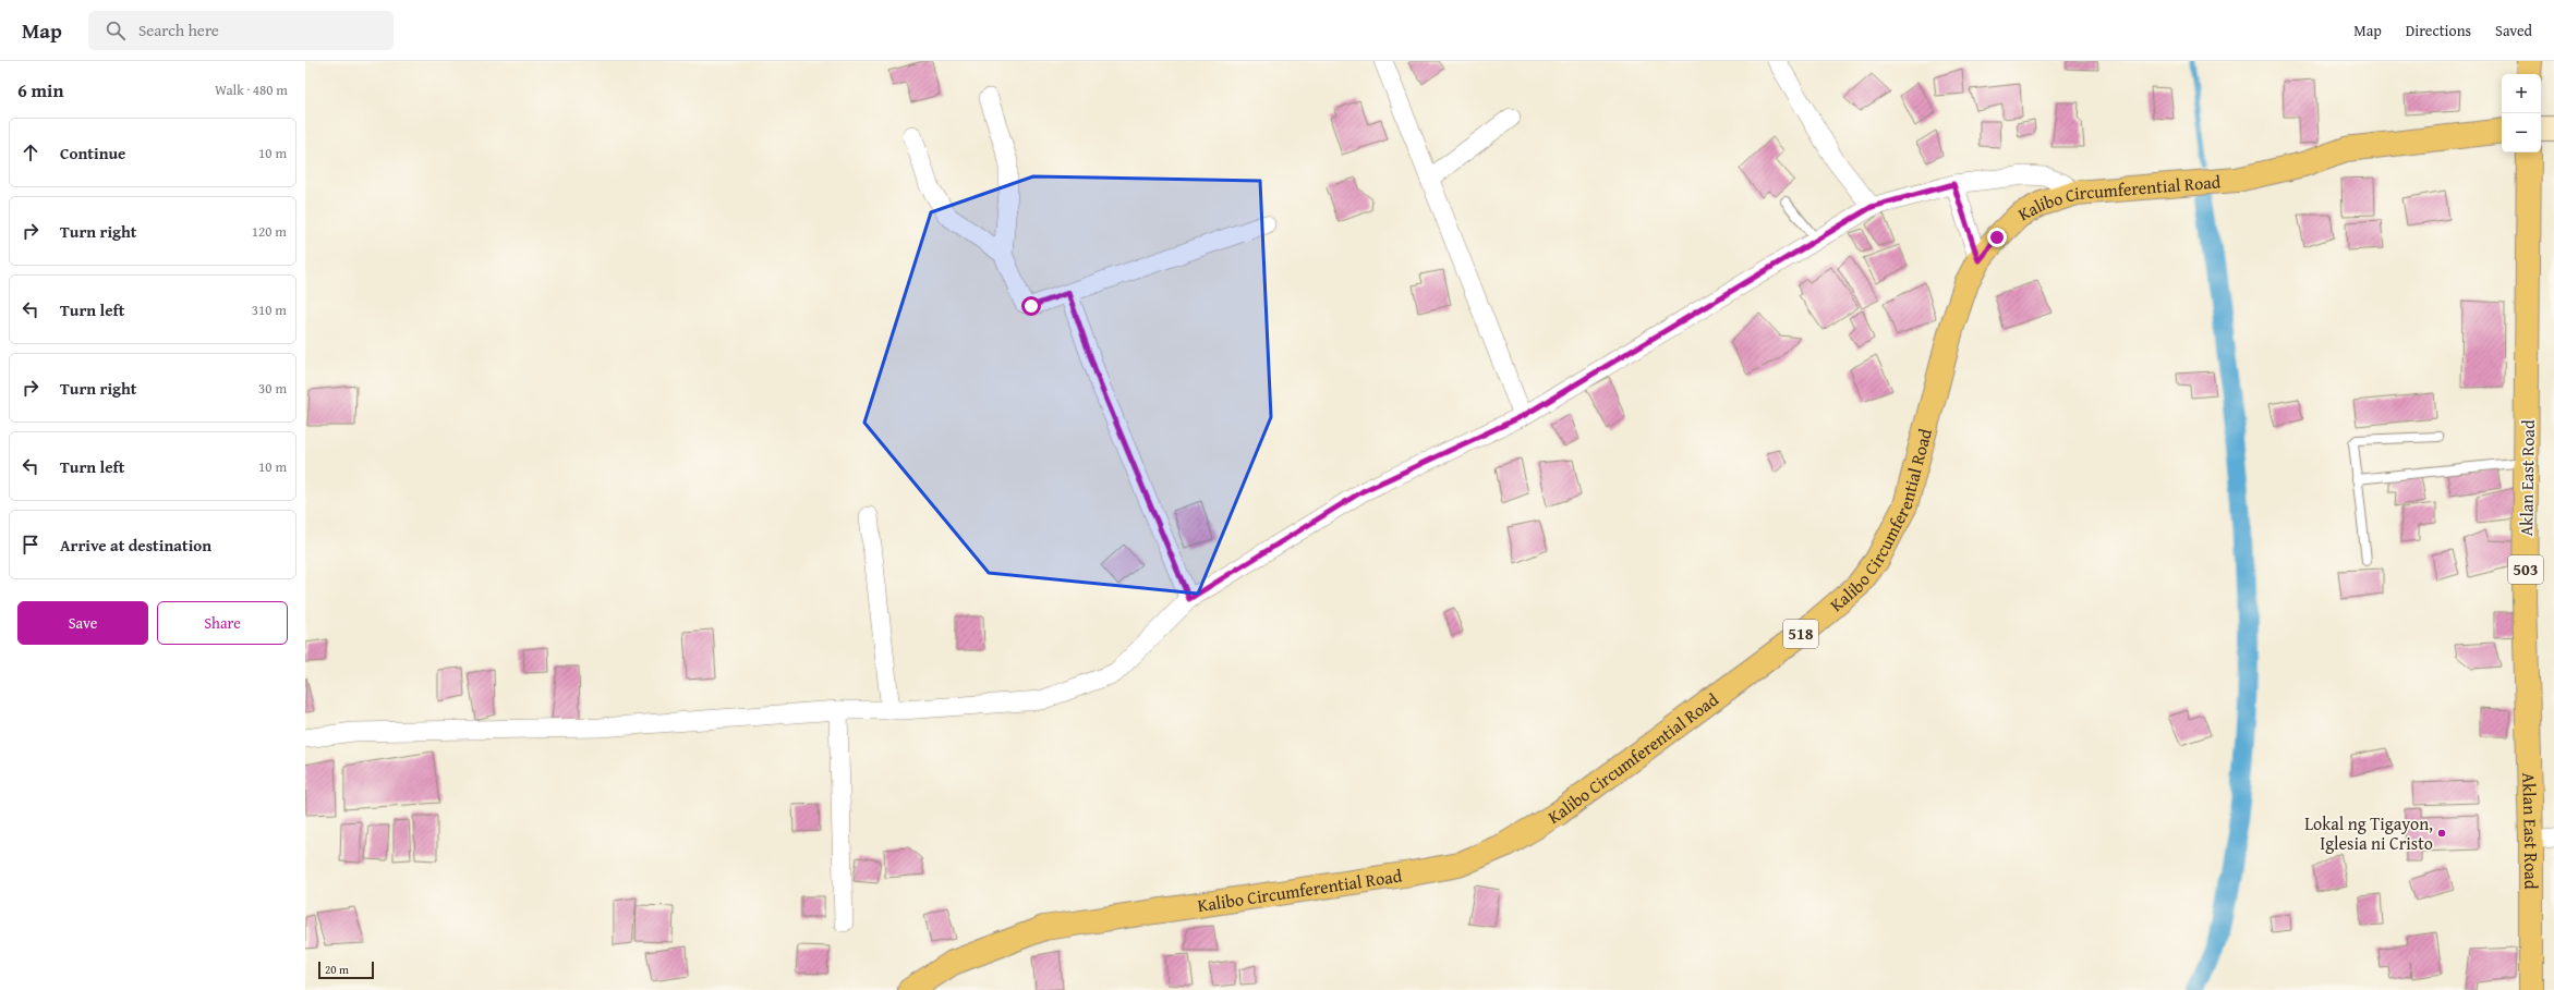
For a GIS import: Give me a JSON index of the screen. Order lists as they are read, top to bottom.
{
  "streets": {
    "main road": [
      "Kalibo Circumferential Road",
      "Aklan East Road",
      "503",
      "518"
    ]
  },
  "places": ["Lokal ng Tigayon, Iglesia ni Cristo"],
  "scale_bar": "20 m",
  "page": {
    "header": "Map",
    "search": "Search here",
    "nav": ["Map", "Directions", "Saved"],
    "heading": ["6 min", "Walk · 480 m"],
    "map_buttons": ["+", "−"],
    "list": [
      ["Continue", "10 m"],
      ["Turn right", "120 m"],
      ["Turn left", "310 m"],
      ["Turn right", "30 m"],
      ["Turn left", "10 m"],
      "Arrive at destination"
    ],
    "buttons": ["Save", "Share"],
    "scale": "20 m"
  }
}
